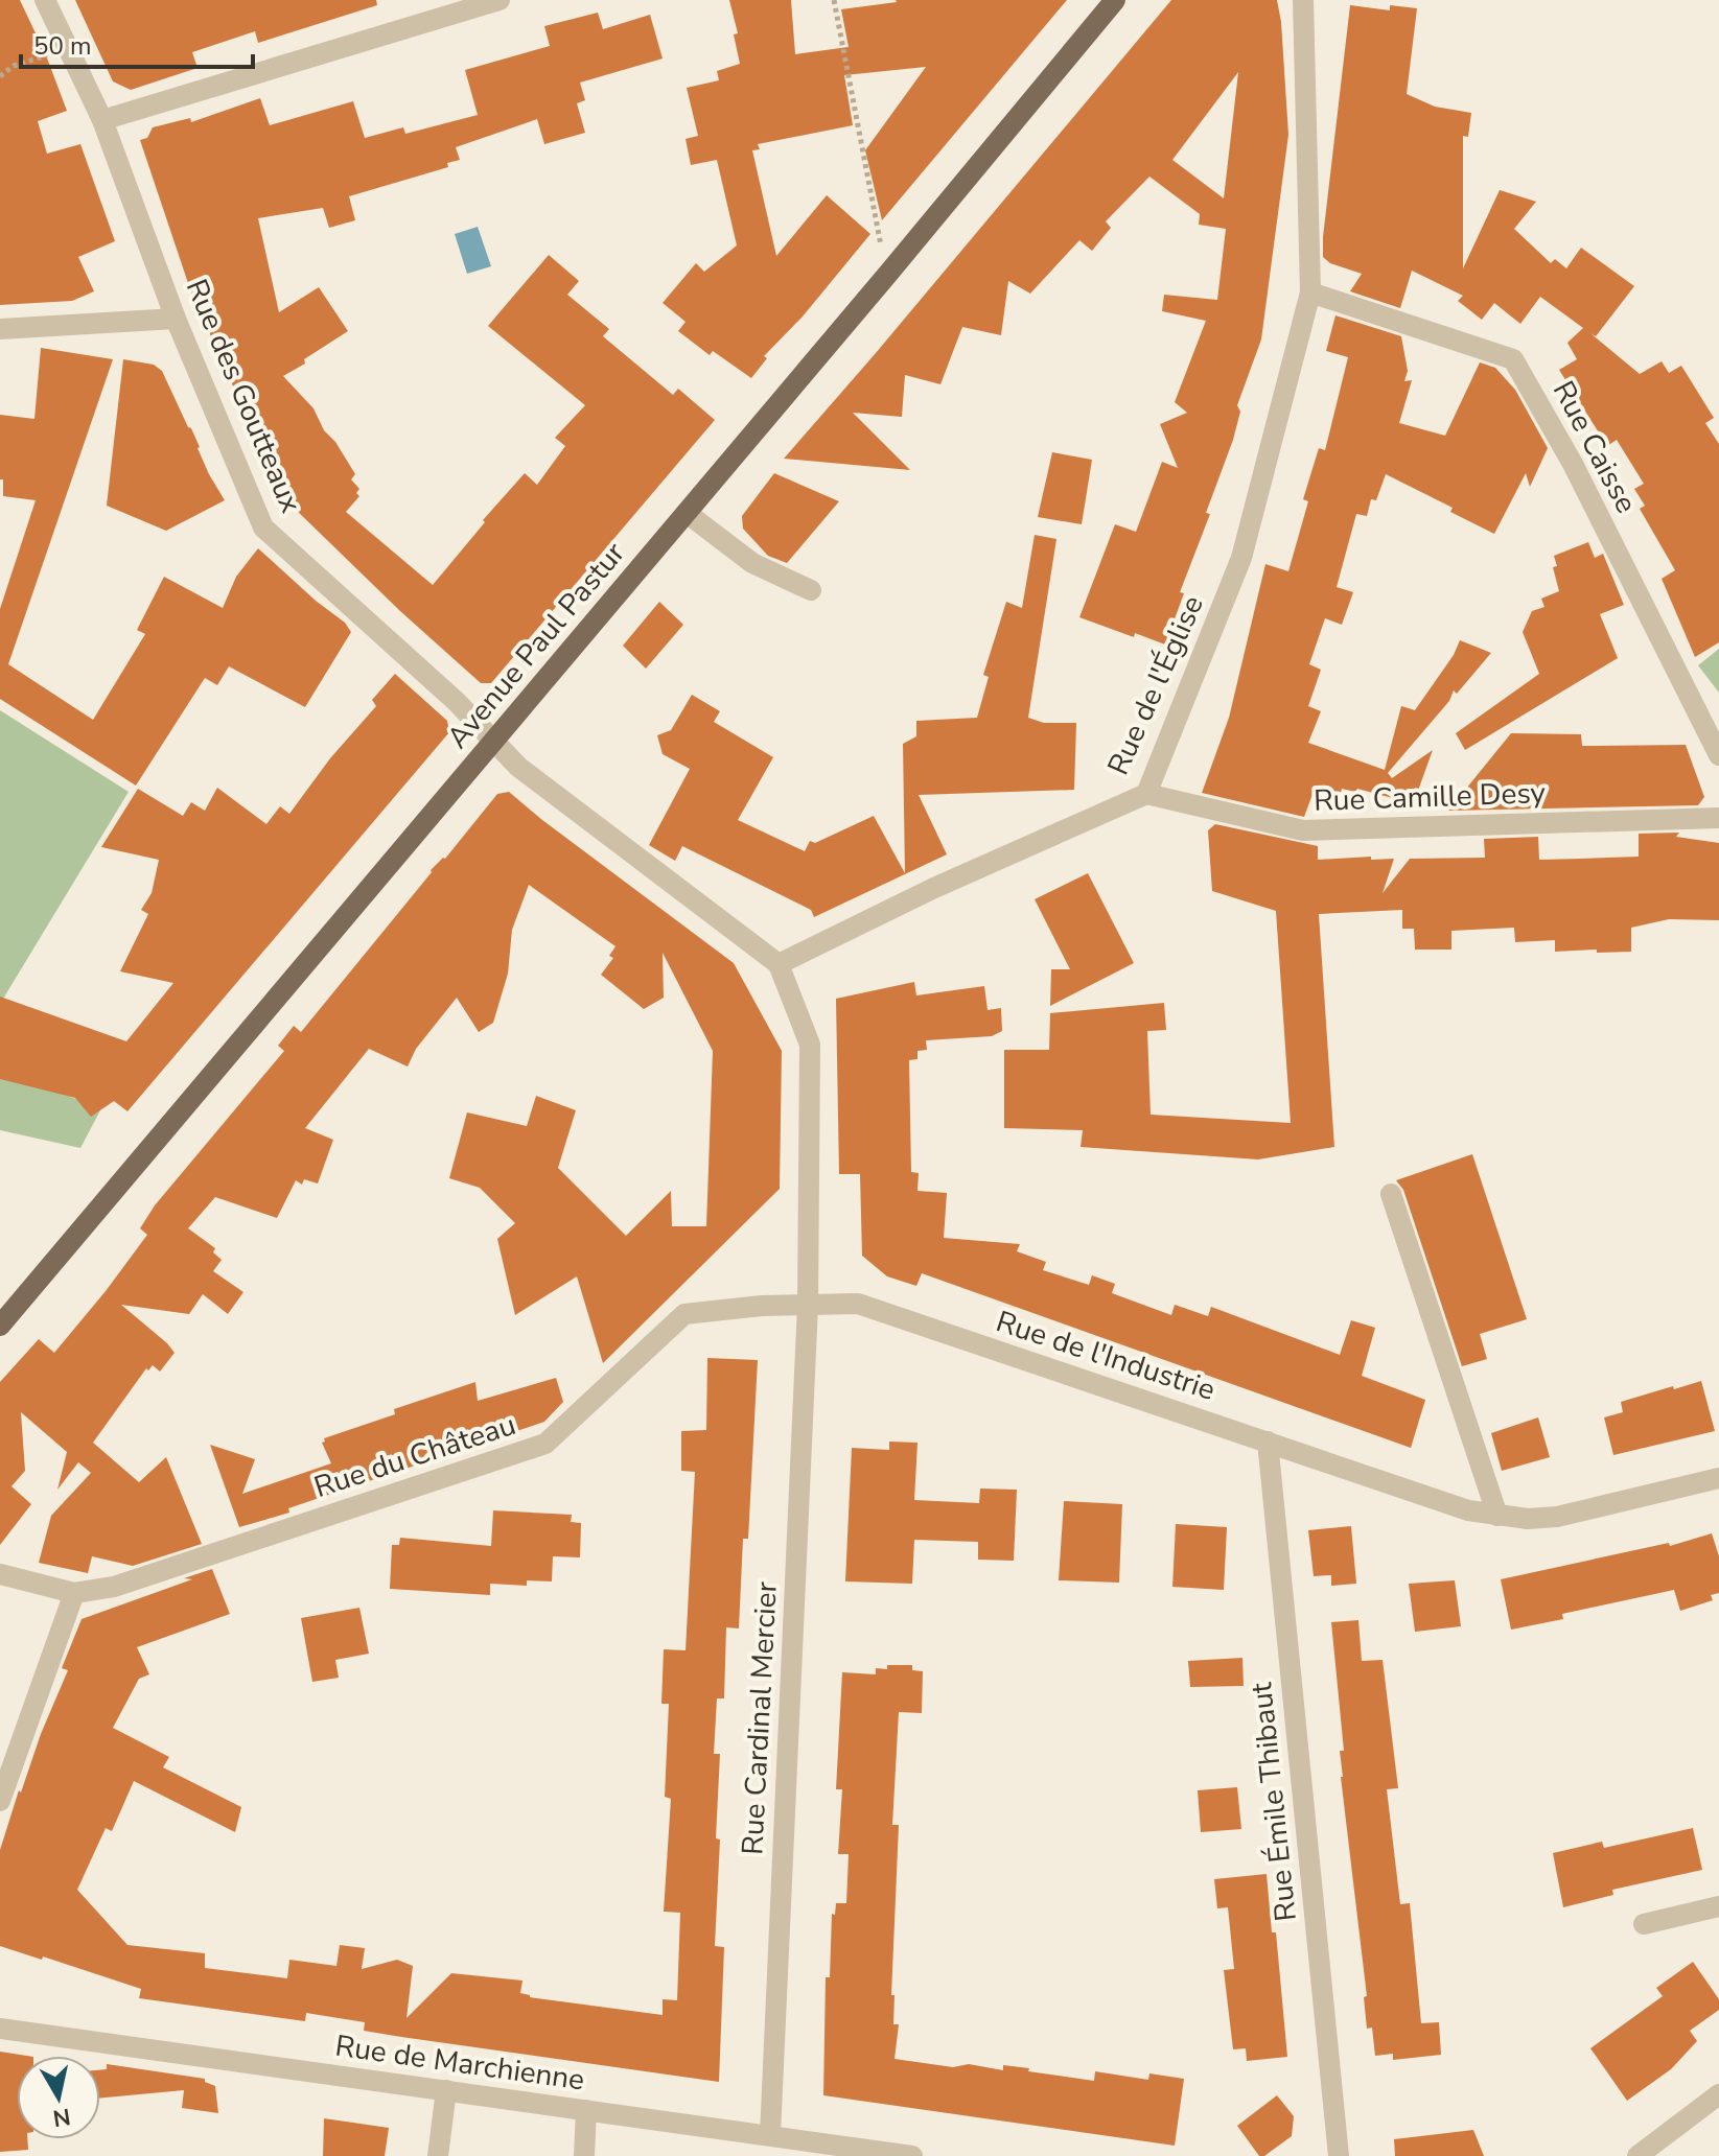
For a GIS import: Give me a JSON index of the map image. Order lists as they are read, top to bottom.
{
  "streets": {
    "main road": ["Avenue Paul Pastur"],
    "street": [
      "Rue des Goutteaux",
      "Rue Caisse",
      "Rue de l'Église",
      "Rue Camille Desy",
      "Rue de l'Industrie",
      "Rue du Château",
      "Rue Cardinal Mercier",
      "Rue Émile Thibaut",
      "Rue de Marchienne"
    ]
  },
  "crossings": [
    ["Rue des Goutteaux", "Avenue Paul Pastur"],
    ["Rue Caisse", "Rue de l'Église"],
    ["Rue de l'Église", "Rue Camille Desy"],
    ["Rue de l'Industrie", "Rue du Château"],
    ["Rue de l'Industrie", "Rue Cardinal Mercier"],
    ["Rue de l'Industrie", "Rue Émile Thibaut"],
    ["Rue du Château", "Rue Cardinal Mercier"],
    ["Rue Cardinal Mercier", "Rue de Marchienne"]
  ],
  "scale_bar": "50 m",
  "north": "bottom"
}
